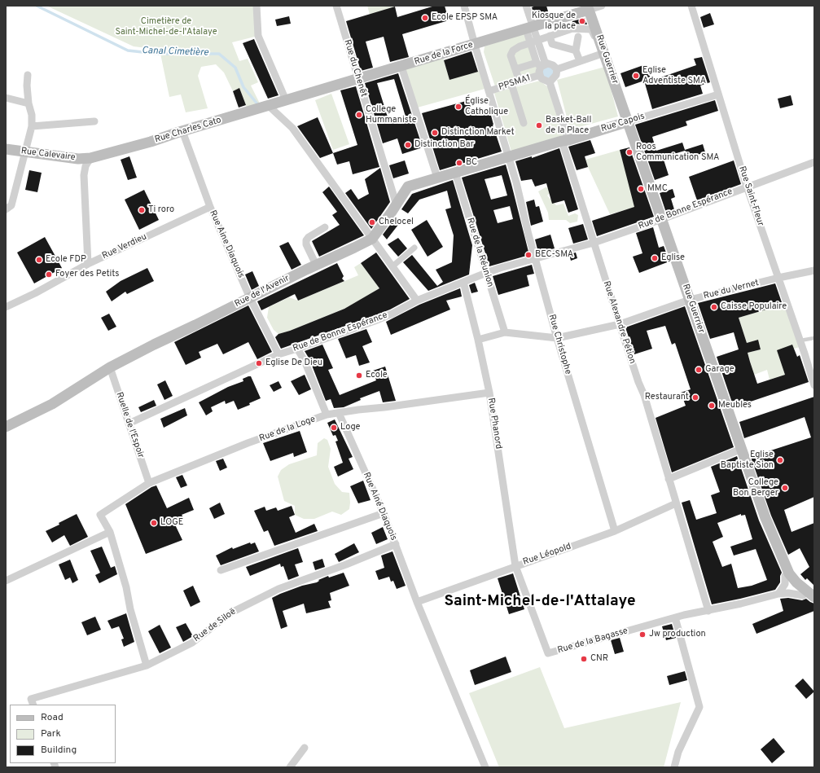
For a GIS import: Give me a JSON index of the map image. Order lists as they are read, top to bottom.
{
  "streets": {
    "main road": [
      "Rue de la Force",
      "Rue Guerrier",
      "Rue Capois",
      "Rue Charles Cato",
      "Rue Calevaire",
      "Rue de l'Avenir"
    ],
    "street": [
      "Rue du Chenêt",
      "PPSMA1",
      "Rue Saint-Fleur",
      "Rue de Bonne Espérance",
      "Rue Aine Diaquois",
      "Rue Verdieu",
      "Rue de la Réunion",
      "Rue du Vernet",
      "Rue Alexandre Pétion",
      "Rue Christophe",
      "Rue Phanord",
      "Ruelle de l'Espoir",
      "Rue de la Loge",
      "Rue Ainé Diaquois",
      "Rue Léopold",
      "Rue de Siloë",
      "Rue de la Bagasse"
    ]
  },
  "crossings": [
    ["Rue de la Force", "Rue Guerrier"],
    ["Rue de la Force", "Rue du Chenêt"],
    ["Rue de la Force", "Rue Charles Cato"],
    ["Rue de la Force", "Rue Christophe"],
    ["Rue Guerrier", "Rue Capois"],
    ["Rue Guerrier", "Rue de Bonne Espérance"],
    ["Rue Guerrier", "Rue du Vernet"],
    ["Rue du Chenêt", "Rue de l'Avenir"],
    ["PPSMA1", "Rue Christophe"],
    ["Rue Capois", "Rue Saint-Fleur"],
    ["Rue Capois", "Rue de l'Avenir"],
    ["Rue Capois", "Rue Alexandre Pétion"],
    ["Rue Capois", "Rue Christophe"],
    ["Rue Charles Cato", "Rue Calevaire"],
    ["Rue Charles Cato", "Rue Aine Diaquois"],
    ["Rue Saint-Fleur", "Rue de Bonne Espérance"],
    ["Rue Saint-Fleur", "Rue du Vernet"],
    ["Rue de Bonne Espérance", "Rue Aine Diaquois"],
    ["Rue de Bonne Espérance", "Rue de la Réunion"],
    ["Rue de Bonne Espérance", "Rue Alexandre Pétion"],
    ["Rue de Bonne Espérance", "Rue Christophe"],
    ["Rue de Bonne Espérance", "Rue Phanord"],
    ["Rue de Bonne Espérance", "Ruelle de l'Espoir"],
    ["Rue Aine Diaquois", "Rue Verdieu"],
    ["Rue Aine Diaquois", "Rue de l'Avenir"],
    ["Rue de la Réunion", "Rue du Vernet"],
    ["Rue de la Réunion", "Rue de l'Avenir"],
    ["Rue du Vernet", "Rue Alexandre Pétion"],
    ["Rue du Vernet", "Rue Christophe"],
    ["Rue du Vernet", "Rue Phanord"],
    ["Rue de l'Avenir", "Rue Christophe"],
    ["Rue de l'Avenir", "Ruelle de l'Espoir"],
    ["Rue Alexandre Pétion", "Rue Léopold"],
    ["Rue Alexandre Pétion", "Rue de la Bagasse"],
    ["Rue Christophe", "Rue Léopold"],
    ["Rue Phanord", "Rue de la Loge"],
    ["Rue Phanord", "Rue Léopold"],
    ["Rue Phanord", "Rue de la Bagasse"],
    ["Ruelle de l'Espoir", "Rue de la Loge"],
    ["Rue de la Loge", "Rue Ainé Diaquois"],
    ["Rue Ainé Diaquois", "Rue Léopold"],
    ["Rue Ainé Diaquois", "Rue de Siloë"],
    ["Rue Léopold", "Rue de la Bagasse"]
  ],
  "districts": ["Saint-Michel-de-l'Attalaye"],
  "water": ["Canal Cimetière"],
  "parks": ["Cimetière de Saint-Michel-de-l'Atalaye"],
  "places": [
    "Ecole EPSP SMA",
    "Kiosque de la place",
    "Eglise Adventiste SMA",
    "Église Catholique",
    "College Hummaniste",
    "Basket-Ball de la Place",
    "Distinction Market",
    "Distinction Bar",
    "Roos Communication SMA",
    "BC",
    "MMC",
    "Ti roro",
    "Chelocel",
    "BEC-SMA",
    "Eglise",
    "Ecole FDP",
    "Foyer des Petits",
    "Caisse Populaire",
    "Eglise De Dieu",
    "Garage",
    "Ecole",
    "Restaurant",
    "Meubles",
    "Loge",
    "Eglise Baptiste Sion",
    "College Bon Berger",
    "LOGE",
    "Jw production",
    "CNR"
  ],
  "legend": ["Road", "Park", "Building"]
}
